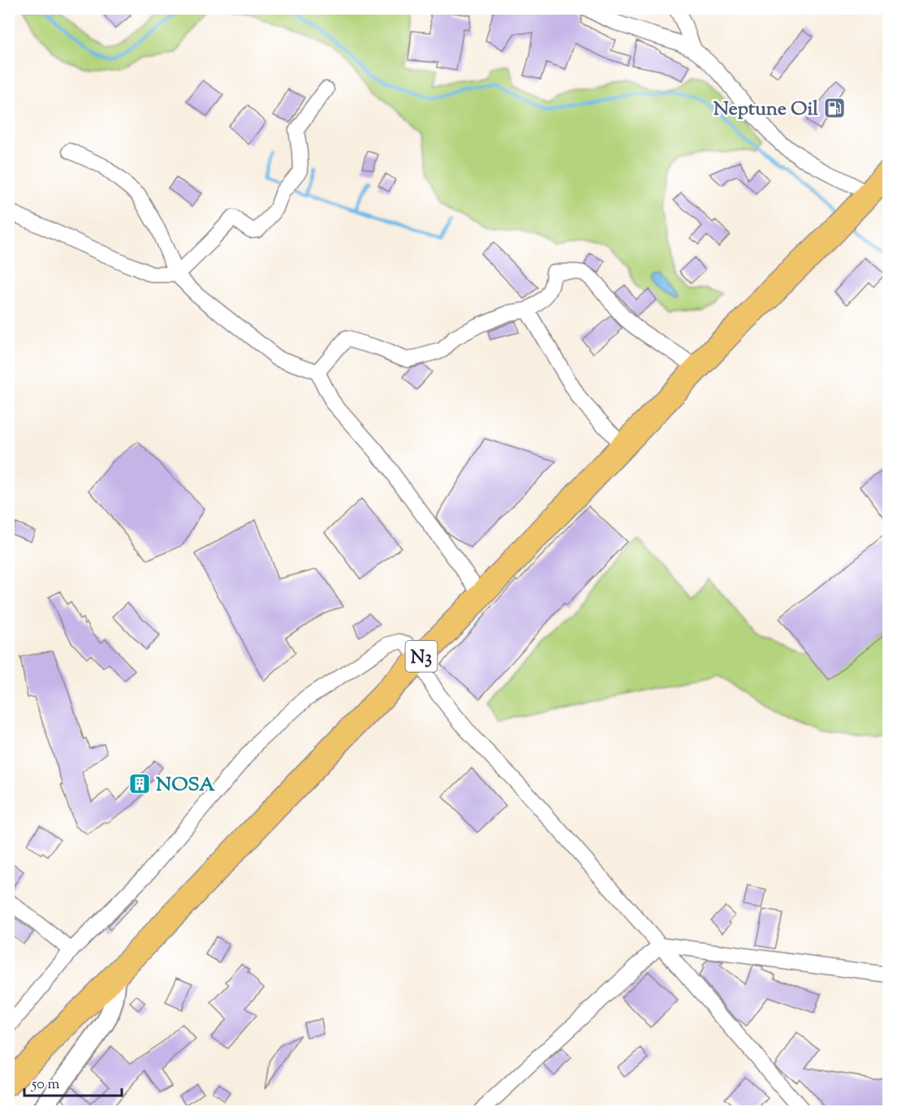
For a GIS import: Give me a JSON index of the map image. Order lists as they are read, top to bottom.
{
  "streets": {
    "highway": ["N3"]
  },
  "places": {
    "fuel station": ["Neptune Oil"],
    "building": ["NOSA"]
  },
  "scale_bar": "50 m"
}
